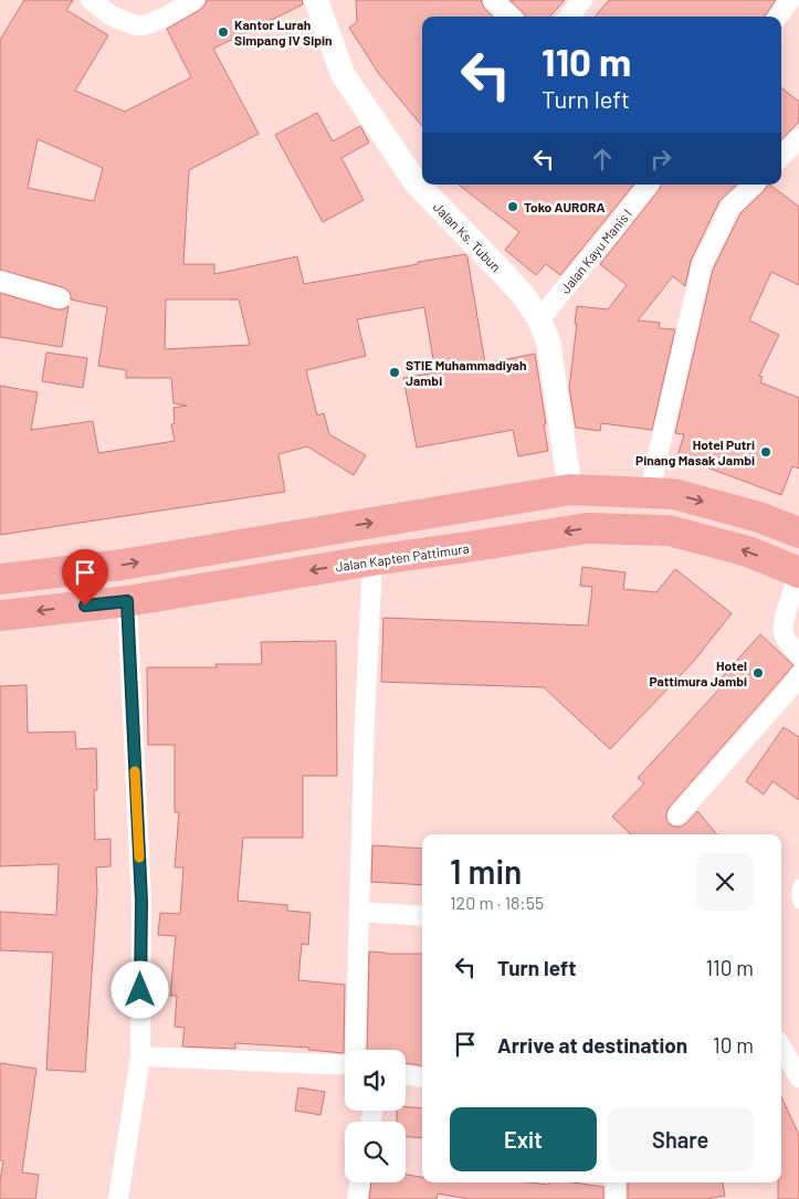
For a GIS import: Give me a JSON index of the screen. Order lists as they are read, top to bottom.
{
  "streets": {
    "main road": ["Jalan Kapten Pattimura"],
    "street": ["Jalan Ks. Tubun", "Jalan Kayu Manis I"]
  },
  "crossings": [
    ["Jalan Ks. Tubun", "Jalan Kayu Manis I"]
  ],
  "places": [
    "Kantor Lurah Simpang IV Sipin",
    "Toko AURORA",
    "STIE Muhammadiyah Jambi",
    "Hotel Putri Pinang Masak Jambi",
    "Hotel Pattimura Jambi"
  ],
  "page": {
    "turn": ["110 m", "Turn left"],
    "heading": ["1 min", "120 m · 18:55"],
    "list": [
      {
        "name": "Turn left",
        "value": "110 m"
      },
      {
        "name": "Arrive at destination",
        "value": "10 m"
      }
    ],
    "buttons": ["Exit", "Share"]
  }
}
